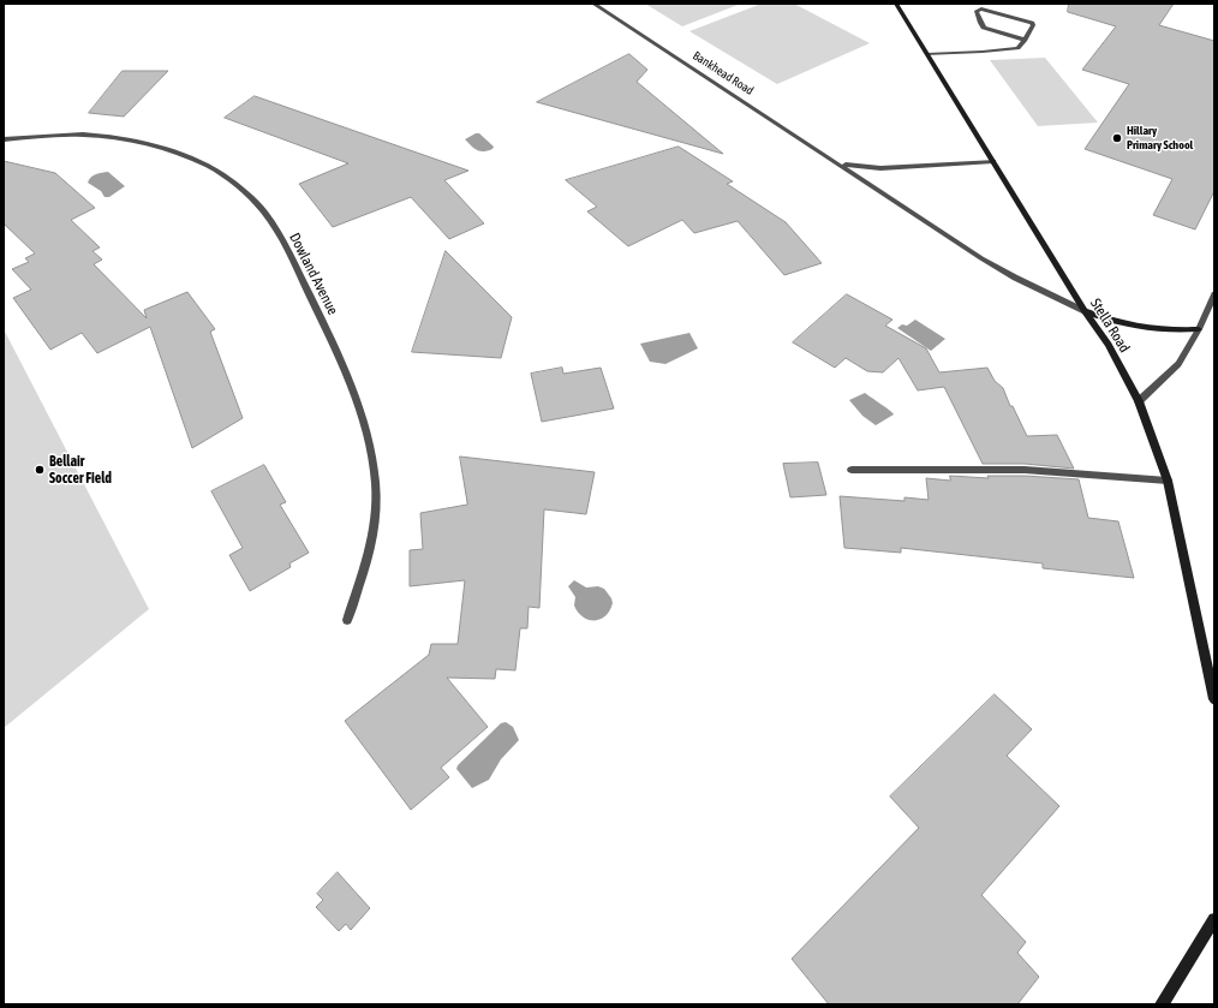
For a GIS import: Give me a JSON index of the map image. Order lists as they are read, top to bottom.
{
  "streets": {
    "main road": ["Stella Road"],
    "street": ["Bankhead Road", "Dowland Avenue"]
  },
  "crossings": [
    ["Bankhead Road", "Stella Road"]
  ],
  "places": ["Hillary Primary School", "Bellair Soccer Field"]
}
